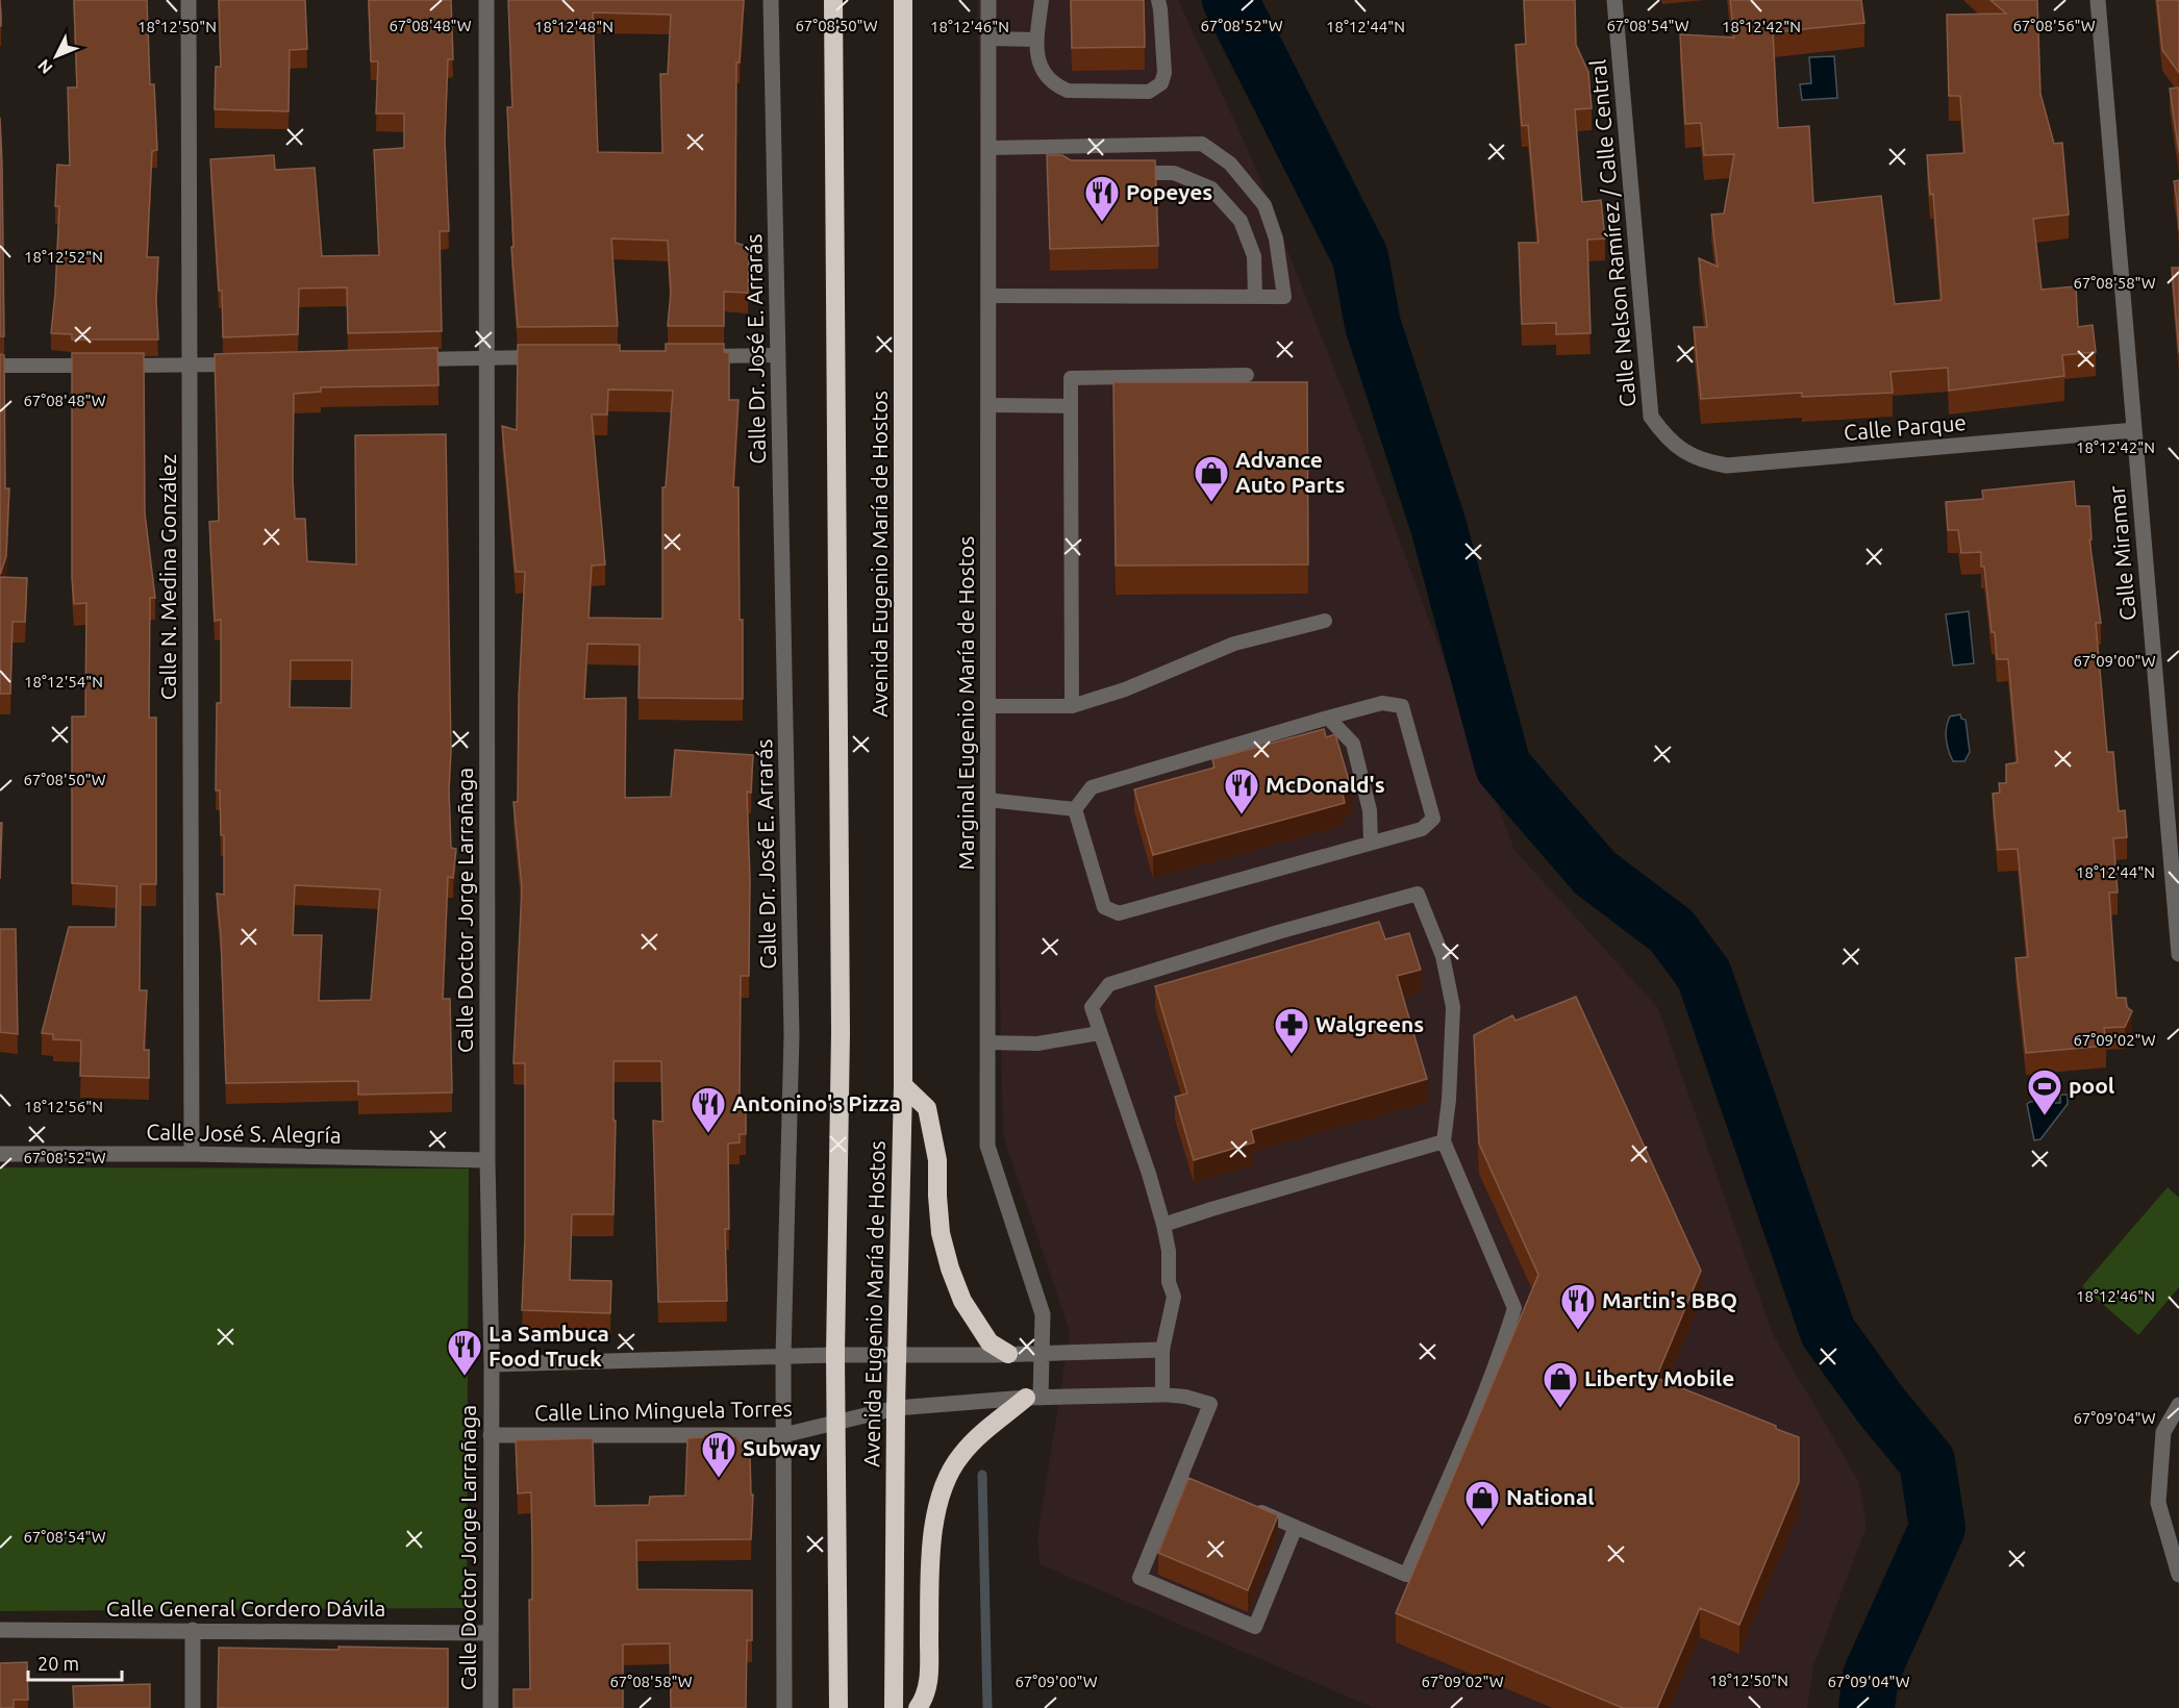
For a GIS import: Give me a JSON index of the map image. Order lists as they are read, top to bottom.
{
  "streets": {
    "highway": ["Avenida Eugenio María de Hostos"],
    "street": [
      "Calle Nelson Ramírez / Calle Central",
      "Calle Dr. José E. Arrarás",
      "Calle Parque",
      "Calle Miramar",
      "Calle N. Medina González",
      "Marginal Eugenio María de Hostos",
      "Calle Doctor Jorge Larrañaga",
      "Calle José S. Alegría",
      "Calle Lino Minguela Torres",
      "Calle General Cordero Dávila"
    ]
  },
  "crossings": [
    ["Calle Nelson Ramírez / Calle Central", "Calle Parque"],
    ["Calle Dr. José E. Arrarás", "Calle Lino Minguela Torres"],
    ["Calle Parque", "Calle Miramar"],
    ["Avenida Eugenio María de Hostos", "Calle Lino Minguela Torres"],
    ["Calle N. Medina González", "Calle José S. Alegría"],
    ["Marginal Eugenio María de Hostos", "Calle Lino Minguela Torres"],
    ["Calle Doctor Jorge Larrañaga", "Calle José S. Alegría"],
    ["Calle Doctor Jorge Larrañaga", "Calle Lino Minguela Torres"],
    ["Calle Doctor Jorge Larrañaga", "Calle General Cordero Dávila"]
  ],
  "places": {
    "restaurant": [
      "Popeyes",
      "McDonald's",
      "Antonino's Pizza",
      "Martin's BBQ",
      "La Sambuca Food Truck",
      "Subway"
    ],
    "shop": ["Advance Auto Parts", "Liberty Mobile", "National"],
    "pharmacy": ["Walgreens"],
    "sports": ["pool"]
  },
  "scale_bar": "20 m",
  "north": "bottom left",
  "coordinates": [
    "67°08'48\"W",
    "67°08'50\"W",
    "67°08'52\"W",
    "67°08'54\"W",
    "67°08'56\"W",
    "18°12'50\"N",
    "18°12'48\"N",
    "18°12'46\"N",
    "18°12'44\"N",
    "18°12'42\"N",
    "18°12'52\"N",
    "67°08'58\"W",
    "67°09'00\"W",
    "18°12'54\"N",
    "67°09'02\"W",
    "18°12'56\"N",
    "67°09'04\"W"
  ]
}
